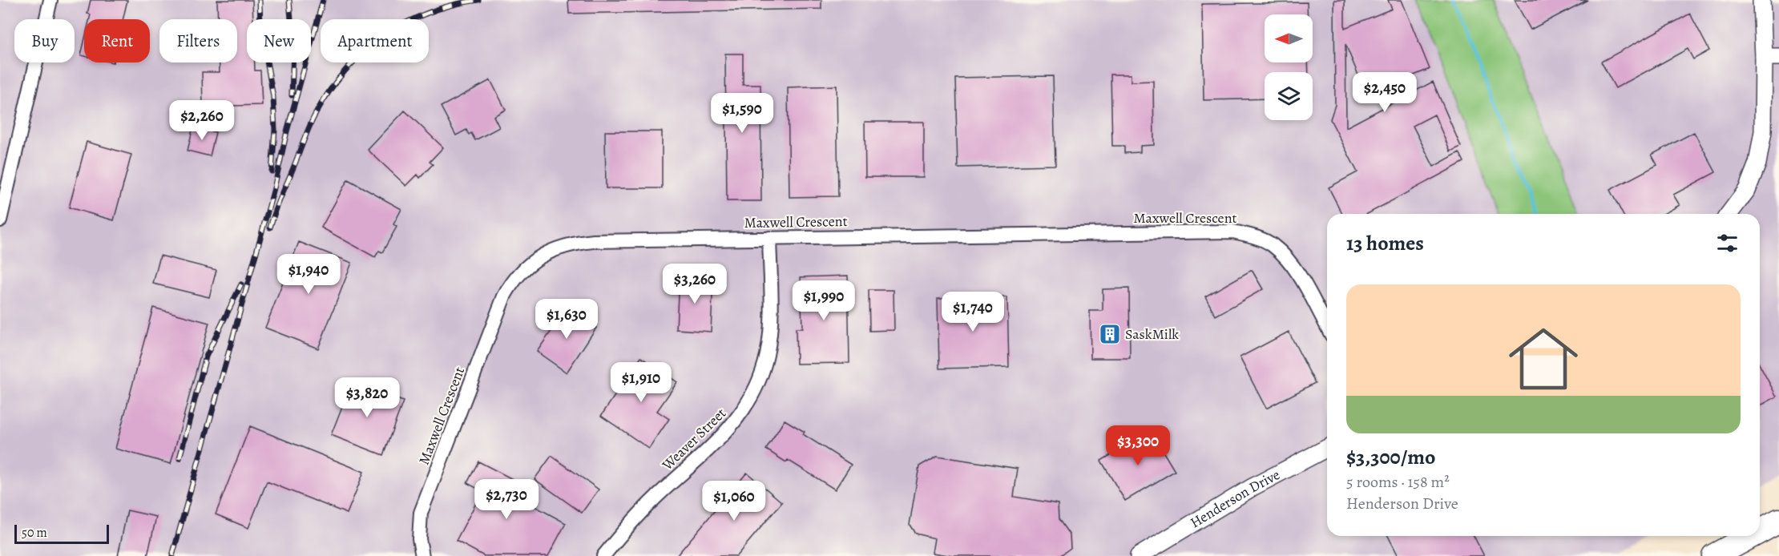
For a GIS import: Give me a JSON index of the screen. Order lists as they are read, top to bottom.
{
  "streets": {
    "street": ["Maxwell Crescent", "Weaver Street", "Henderson Drive"]
  },
  "crossings": [
    ["Maxwell Crescent", "Weaver Street"]
  ],
  "places": {
    "building": ["SaskMilk"]
  },
  "scale_bar": "50 m",
  "north": "left",
  "page": {
    "chip": [
      "Buy",
      "Rent",
      "Filters",
      "New",
      "Apartment"
    ],
    "price": [
      "$2,450",
      "$1,590",
      "$2,260",
      "$1,940",
      "$3,260",
      "$1,990",
      "$1,740",
      "$1,630",
      "$1,910",
      "$3,820",
      "$3,300",
      "$2,730",
      "$1,060"
    ],
    "heading": "13 homes",
    "list": [
      {
        "name": "$3,300/mo",
        "note": "5 rooms · 158 m² · Henderson Drive"
      }
    ],
    "scale": "50 m"
  }
}
